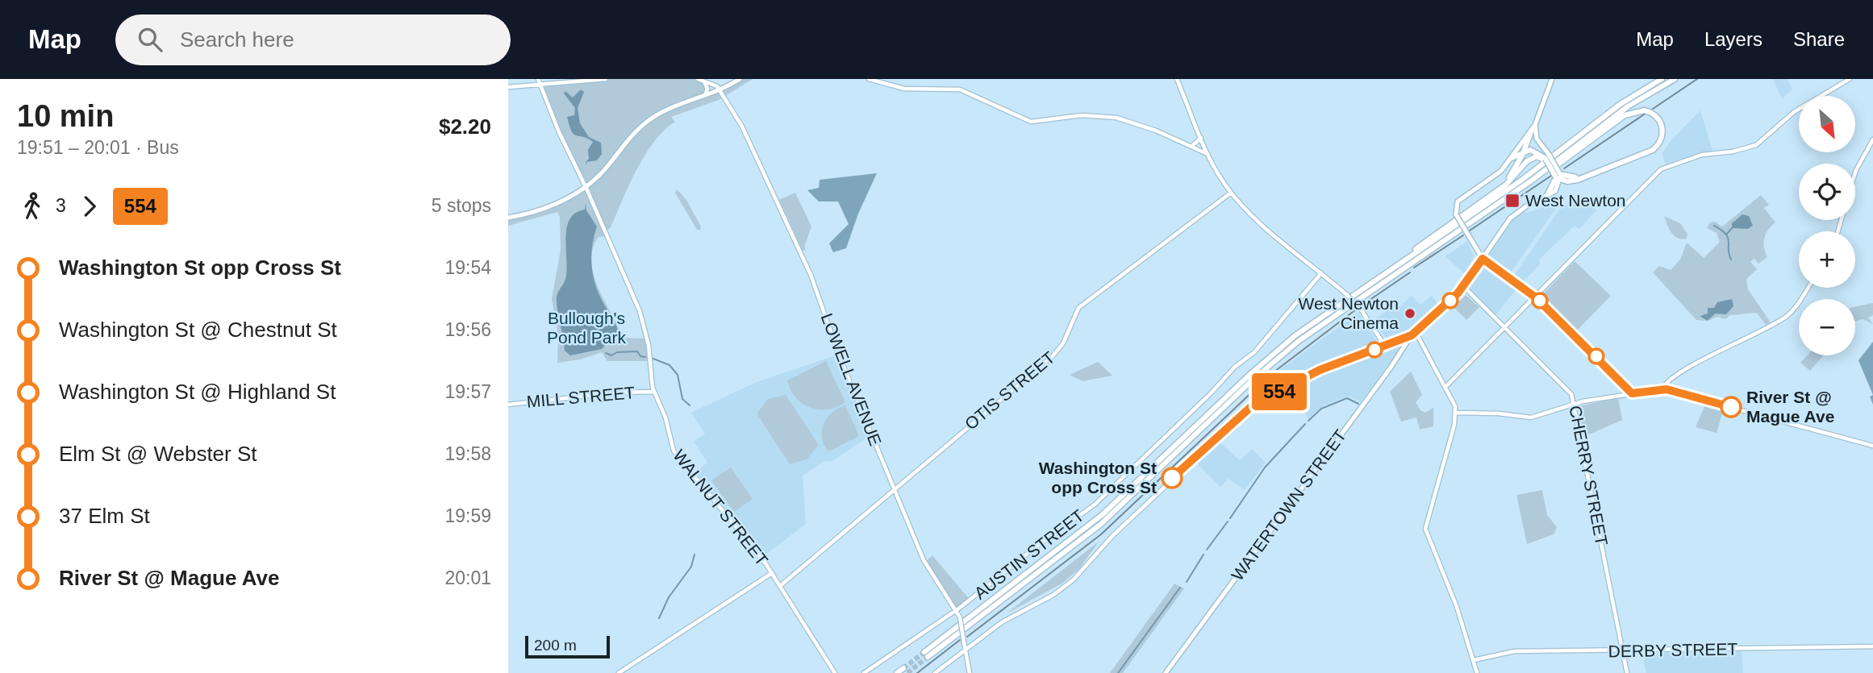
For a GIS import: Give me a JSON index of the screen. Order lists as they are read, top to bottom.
{
  "streets": {
    "main road": ["WATERTOWN STREET"],
    "street": [
      "LOWELL AVENUE",
      "OTIS STREET",
      "MILL STREET",
      "CHERRY STREET",
      "WALNUT STREET",
      "AUSTIN STREET",
      "DERBY STREET"
    ]
  },
  "crossings": [
    ["LOWELL AVENUE", "OTIS STREET"],
    ["LOWELL AVENUE", "AUSTIN STREET"],
    ["OTIS STREET", "WALNUT STREET"],
    ["MILL STREET", "WALNUT STREET"],
    ["CHERRY STREET", "WATERTOWN STREET"],
    ["CHERRY STREET", "DERBY STREET"]
  ],
  "parks": ["Bullough's Pond Park"],
  "places": {
    "transit": ["West Newton"],
    "other": ["West Newton Cinema", "River St @ Mague Ave", "Washington St opp Cross St"]
  },
  "lines": ["bus line 554"],
  "scale_bar": "200 m",
  "north": "bottom right",
  "page": {
    "header": "Map",
    "search": "Search here",
    "nav": ["Map", "Layers", "Share"],
    "heading": ["10 min", "19:51 – 20:01 · Bus", "$2.20"],
    "on_map": "554",
    "map_buttons": ["+", "−"],
    "legs": ["3", "554", "5 stops"],
    "list": [
      {
        "name": "Washington St opp Cross St",
        "value": "19:54"
      },
      {
        "name": "Washington St @ Chestnut St",
        "value": "19:56"
      },
      {
        "name": "Washington St @ Highland St",
        "value": "19:57"
      },
      {
        "name": "Elm St @ Webster St",
        "value": "19:58"
      },
      {
        "name": "37 Elm St",
        "value": "19:59"
      },
      {
        "name": "River St @ Mague Ave",
        "value": "20:01"
      }
    ],
    "scale": "200 m"
  }
}
